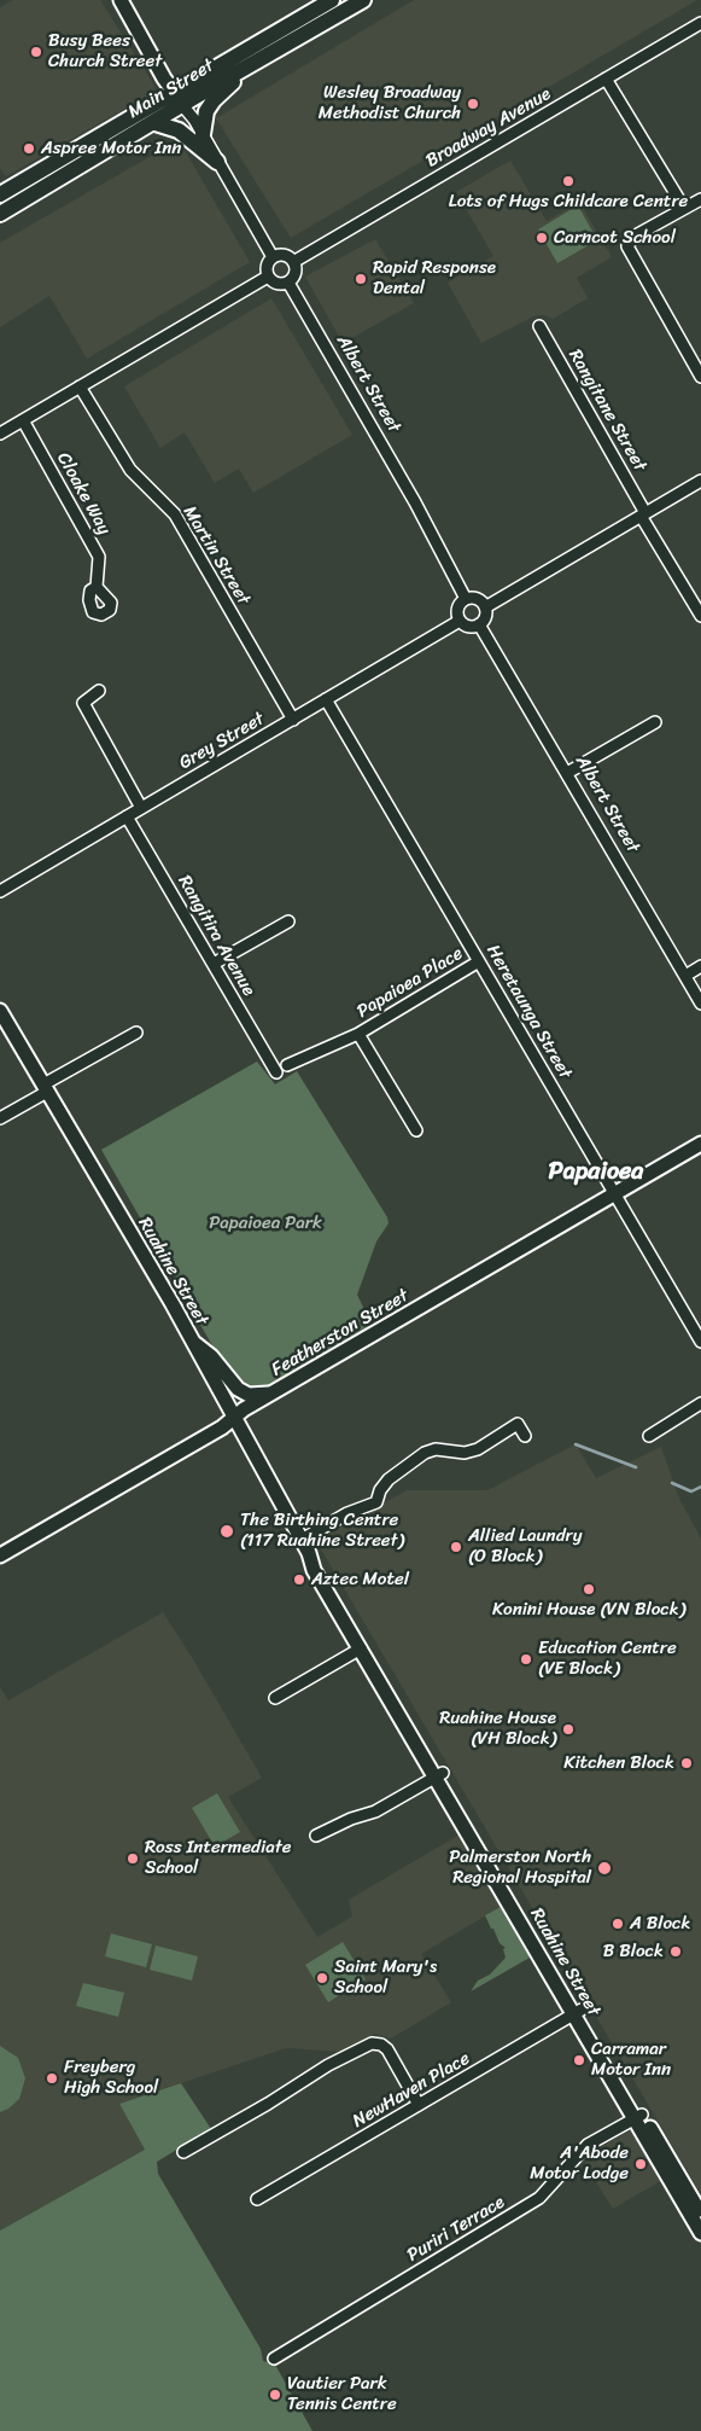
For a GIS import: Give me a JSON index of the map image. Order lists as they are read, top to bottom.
{
  "streets": {
    "highway": ["Main Street"],
    "main road": ["Ruahine Street", "Featherston Street"],
    "street": [
      "Broadway Avenue",
      "Albert Street",
      "Rangitane Street",
      "Cloake Way",
      "Martin Street",
      "Grey Street",
      "Rangitira Avenue",
      "Papaioea Place",
      "Heretaunga Street",
      "NewHaven Place",
      "Puriri Terrace"
    ]
  },
  "crossings": [
    ["Broadway Avenue", "Albert Street"],
    ["Albert Street", "Grey Street"],
    ["Martin Street", "Grey Street"],
    ["Grey Street", "Rangitira Avenue"],
    ["Grey Street", "Heretaunga Street"],
    ["Papaioea Place", "Heretaunga Street"],
    ["Heretaunga Street", "Featherston Street"],
    ["Ruahine Street", "Featherston Street"],
    ["Ruahine Street", "NewHaven Place"],
    ["Ruahine Street", "Puriri Terrace"]
  ],
  "districts": ["Papaioea"],
  "parks": ["Papaioea Park"],
  "places": [
    "Busy Bees Church Street",
    "Wesley Broadway Methodist Church",
    "Aspree Motor Inn",
    "Lots of Hugs Childcare Centre",
    "Carncot School",
    "Rapid Response Dental",
    "The Birthing Centre (117 Ruahine Street)",
    "Allied Laundry (O Block)",
    "Aztec Motel",
    "Konini House (VN Block)",
    "Education Centre (VE Block)",
    "Ruahine House (VH Block)",
    "Kitchen Block",
    "Ross Intermediate School",
    "Palmerston North Regional Hospital",
    "A Block",
    "B Block",
    "Saint Mary's School",
    "Carramar Motor Inn",
    "Freyberg High School",
    "A'Abode Motor Lodge",
    "Vautier Park Tennis Centre"
  ]
}
